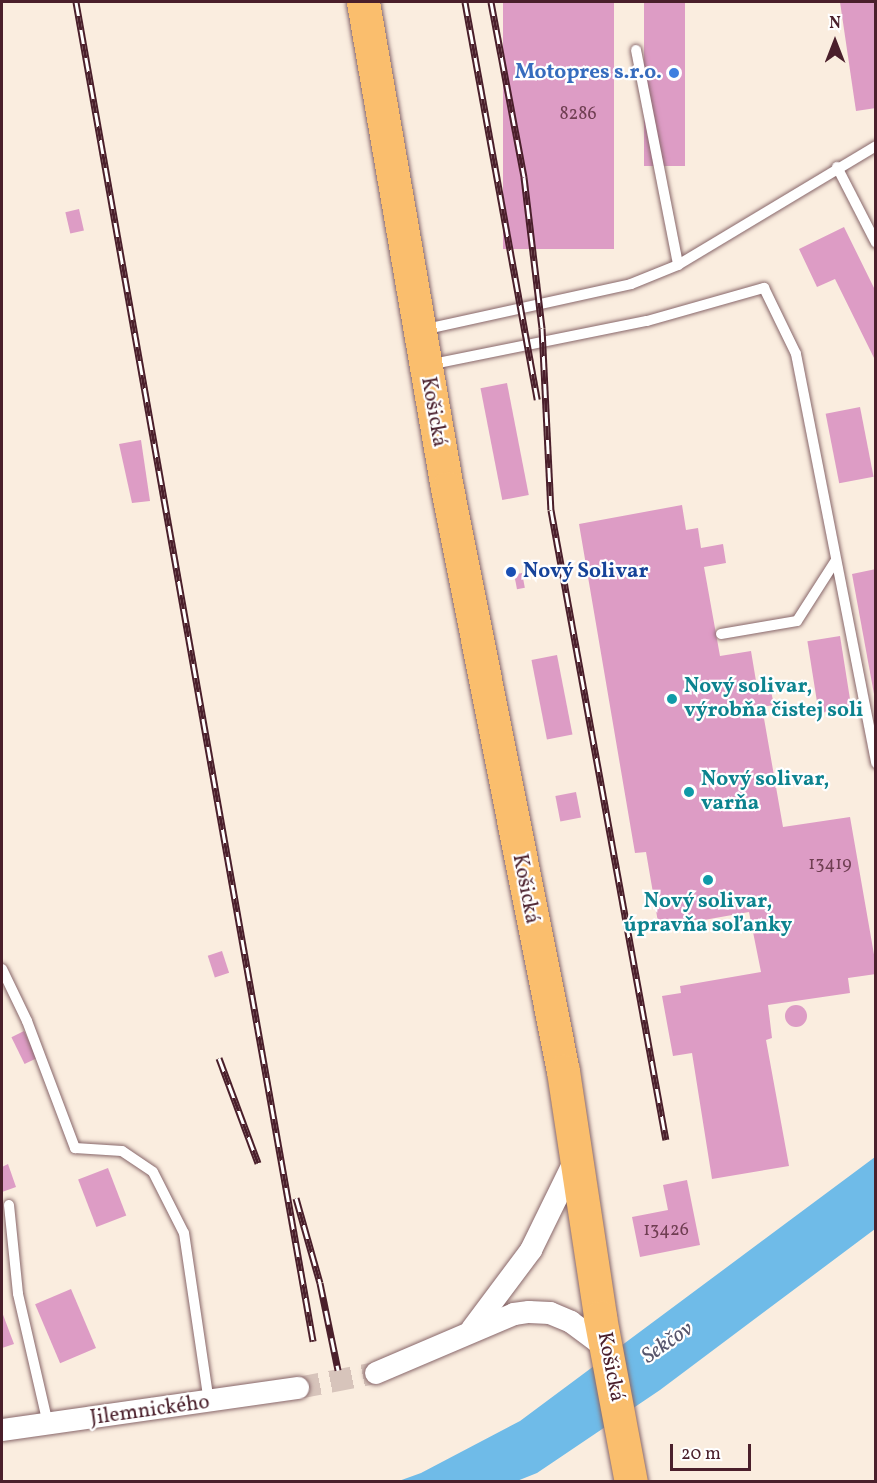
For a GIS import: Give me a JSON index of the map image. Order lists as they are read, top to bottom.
{
  "streets": {
    "main road": ["Košická"],
    "street": ["Jilemnického"]
  },
  "water": ["Sekčov"],
  "places": [
    "Motopres s.r.o.",
    "Nový Solivar",
    "Nový solivar, výrobňa čistej soli",
    "Nový solivar, varňa",
    "Nový solivar, úpravňa soľanky"
  ],
  "house_numbers": ["8286", "13419", "13426"],
  "scale_bar": "20 m",
  "north": "top"
}
